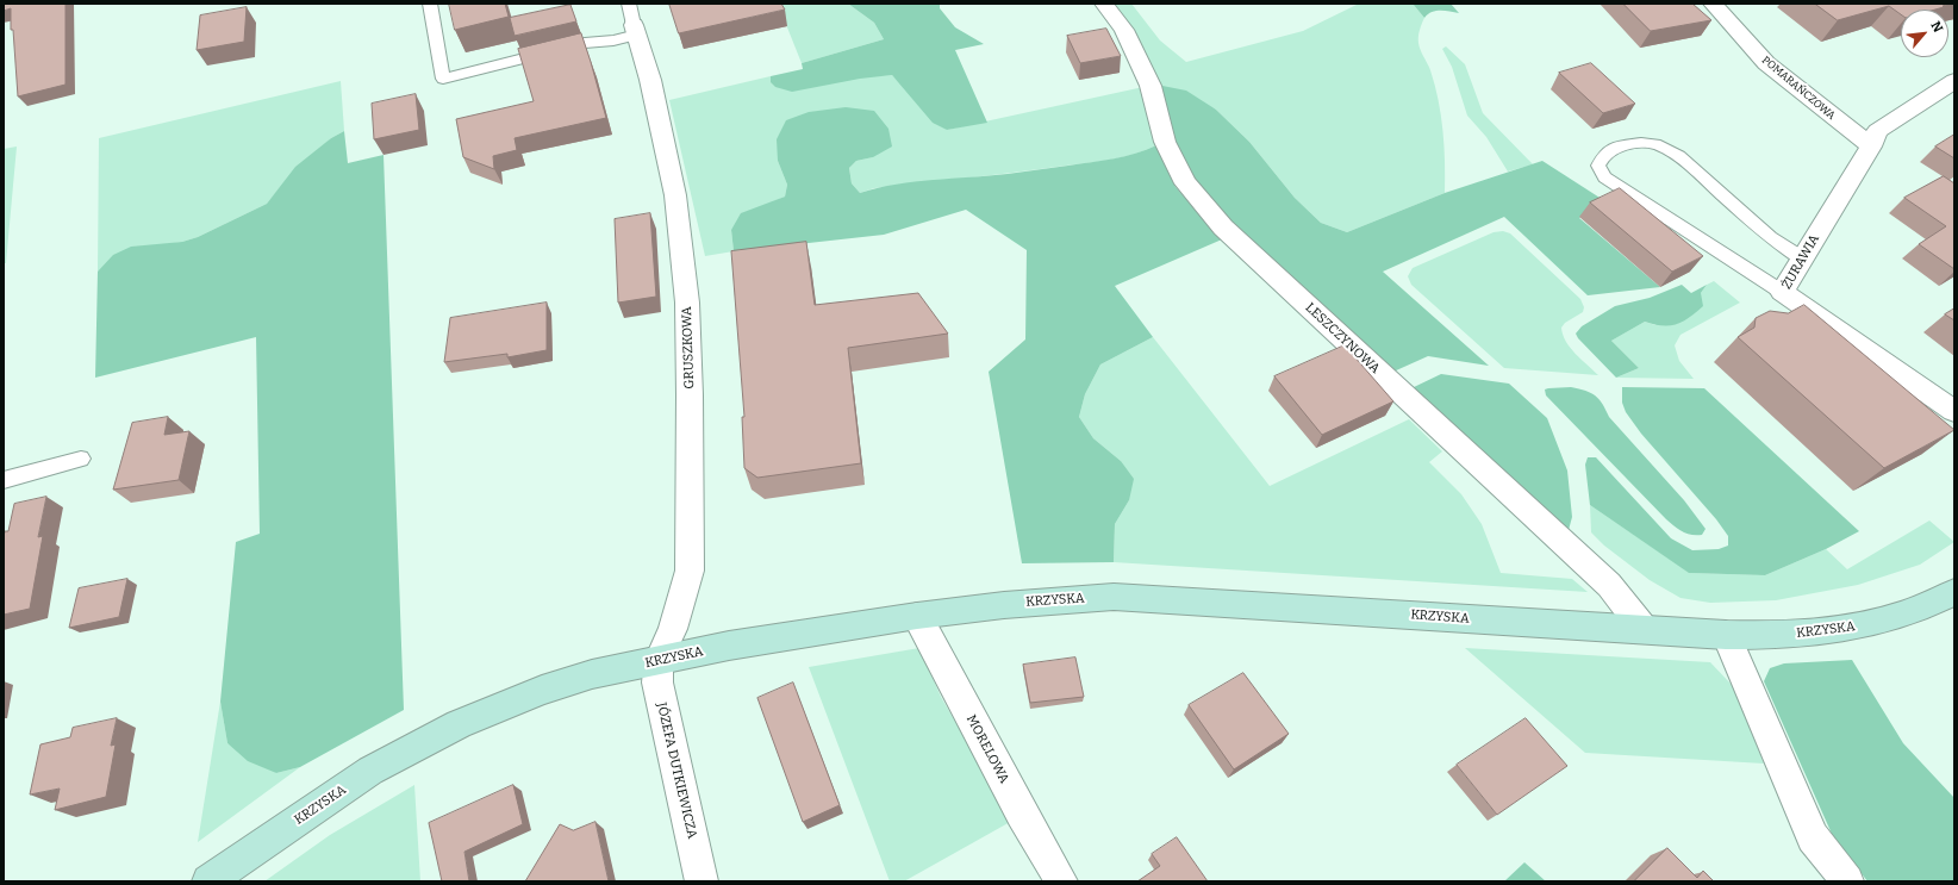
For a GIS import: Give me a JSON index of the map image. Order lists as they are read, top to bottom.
{
  "streets": {
    "street": [
      "POMARAŃCZOWA",
      "ŻURAWIA",
      "LESZCZYNOWA",
      "GRUSZKOWA",
      "KRZYSKA",
      "MORELOWA",
      "JÓZEFA DUTKIEWICZA"
    ]
  },
  "crossings": [
    ["POMARAŃCZOWA", "ŻURAWIA"],
    ["LESZCZYNOWA", "KRZYSKA"],
    ["GRUSZKOWA", "KRZYSKA"],
    ["GRUSZKOWA", "JÓZEFA DUTKIEWICZA"],
    ["KRZYSKA", "MORELOWA"],
    ["KRZYSKA", "JÓZEFA DUTKIEWICZA"]
  ],
  "north": "top right"
}
